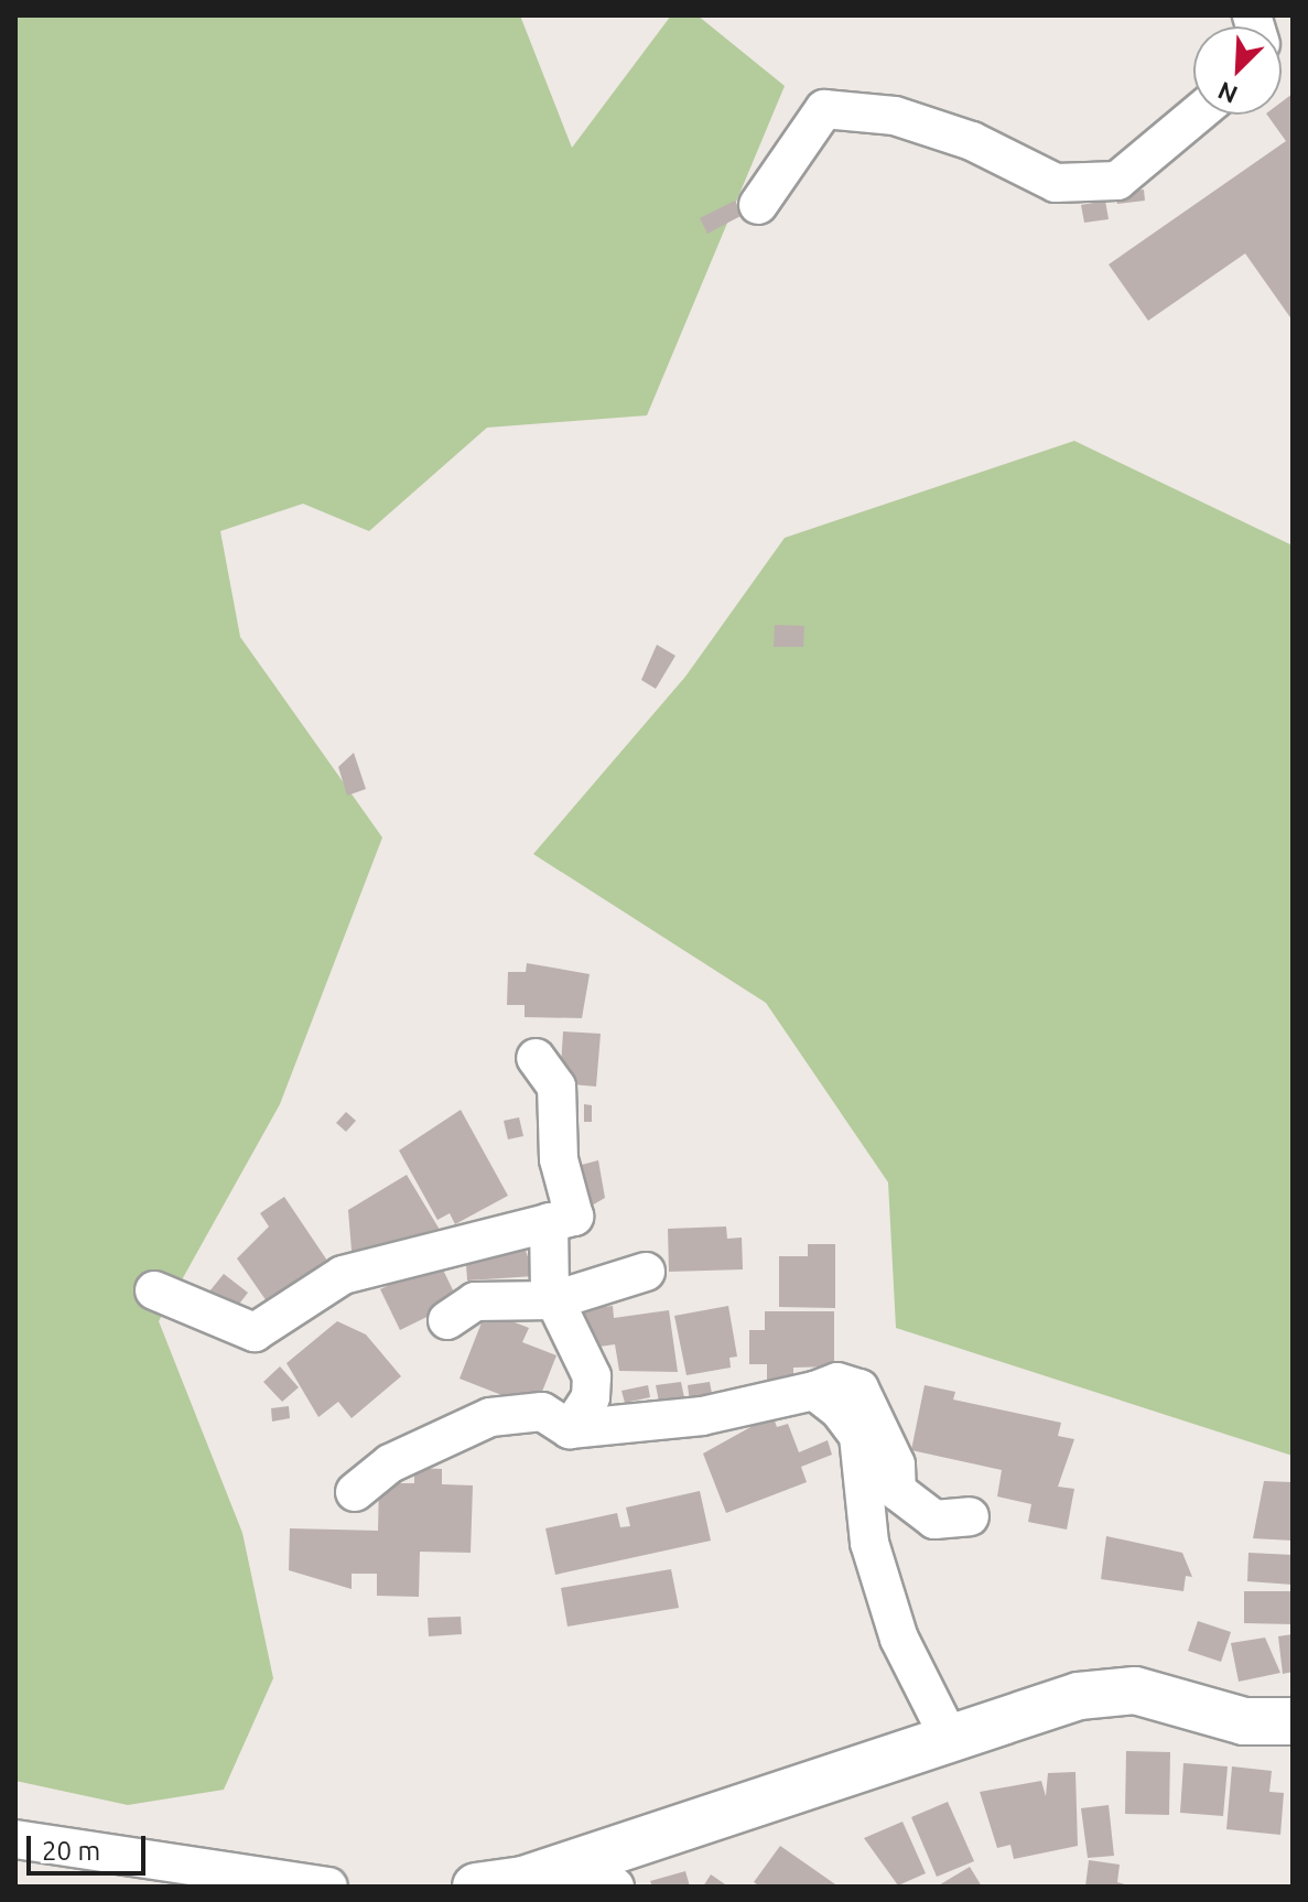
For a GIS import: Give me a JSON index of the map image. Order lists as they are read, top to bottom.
{
  "scale_bar": "20 m",
  "north": "bottom left"
}
